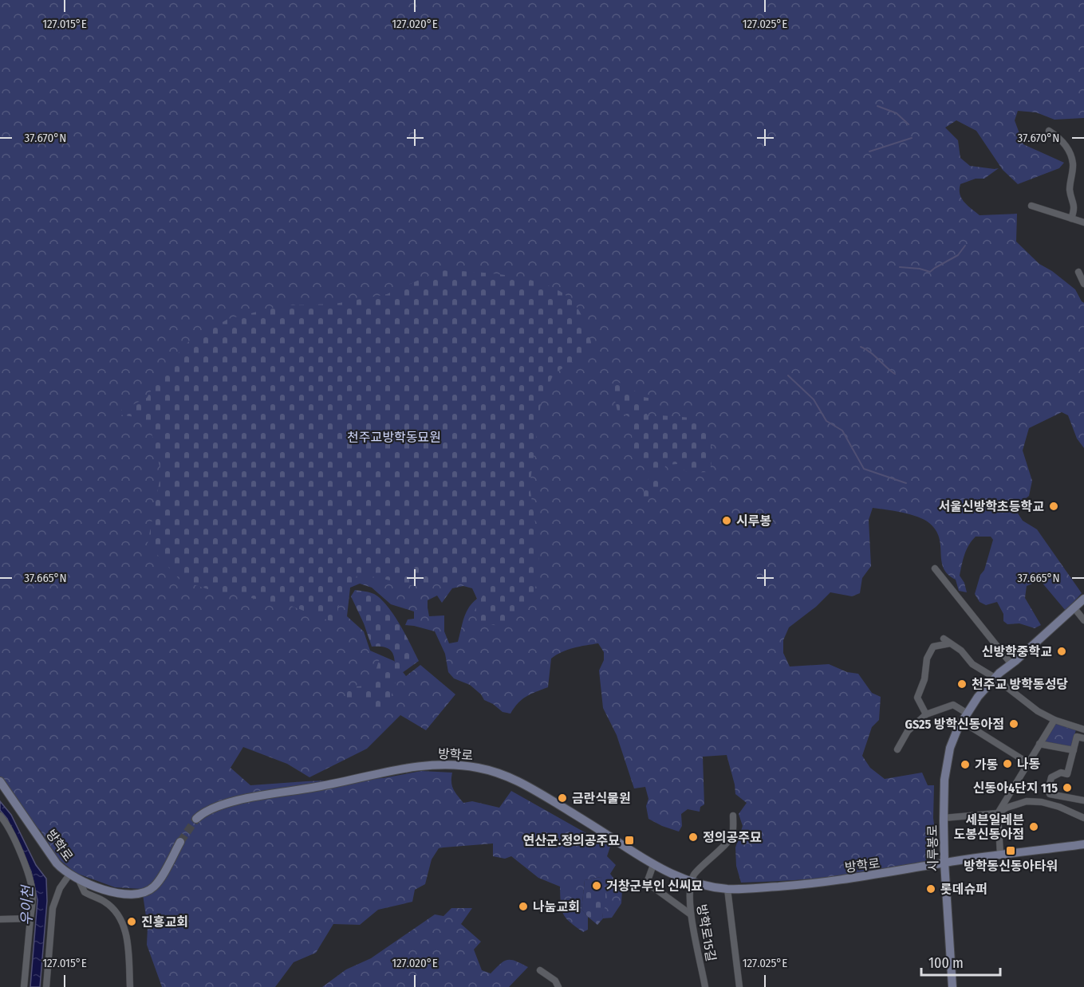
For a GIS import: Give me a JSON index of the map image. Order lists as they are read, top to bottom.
{
  "streets": {
    "main road": ["방학로", "시루봉로"],
    "street": ["방학로15길"]
  },
  "crossings": [
    ["방학로", "시루봉로"],
    ["방학로", "방학로15길"]
  ],
  "water": ["우이천"],
  "parks": ["천주교방학동묘원"],
  "places": {
    "other": [
      "서울신방학초등학교",
      "시루봉",
      "신방학중학교",
      "천주교 방학동성당",
      "GS25 방학신동아점",
      "나동",
      "가동",
      "신동아4단지 115",
      "금란식물원",
      "세븐일레븐 도봉신동아점",
      "정의공주묘",
      "거창군부인 신씨묘",
      "롯데슈퍼",
      "나눔교회",
      "진흥교회"
    ],
    "transit": ["연산군.정의공주묘", "방학동신동아타워"]
  },
  "scale_bar": "100 m",
  "coordinates": [
    "127.015°E",
    "127.020°E",
    "127.025°E",
    "37.670°N",
    "37.665°N"
  ]
}
